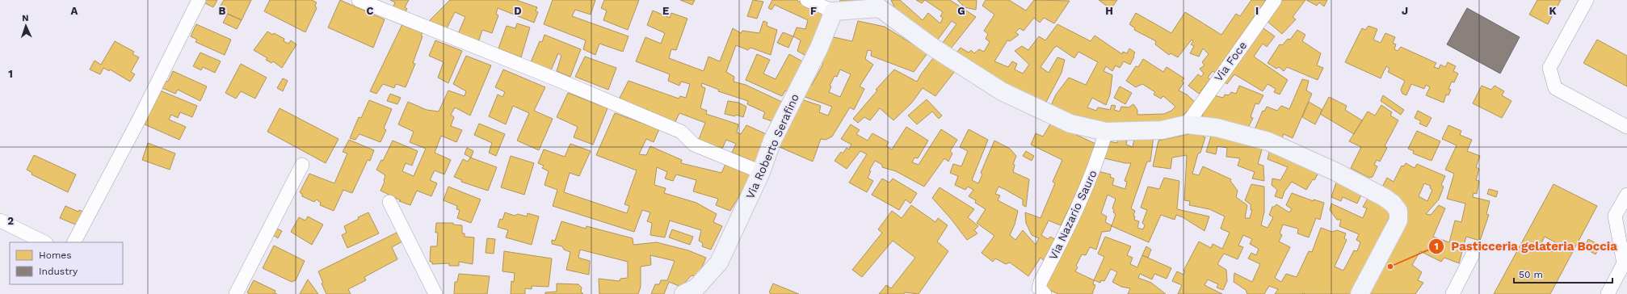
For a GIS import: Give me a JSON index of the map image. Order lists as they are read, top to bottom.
{
  "streets": {
    "main road": ["Via Roberto Serafino"],
    "street": ["Via Foce", "Via Nazario Sauro"]
  },
  "places": ["Pasticceria gelateria Boccia"],
  "legend": ["Homes", "Industry"],
  "scale_bar": "50 m",
  "north": "top",
  "grid": {
    "columns": [
      "A",
      "B",
      "C",
      "D",
      "E",
      "F",
      "G",
      "H",
      "I",
      "J",
      "K"
    ],
    "rows": ["1", "2"]
  }
}
